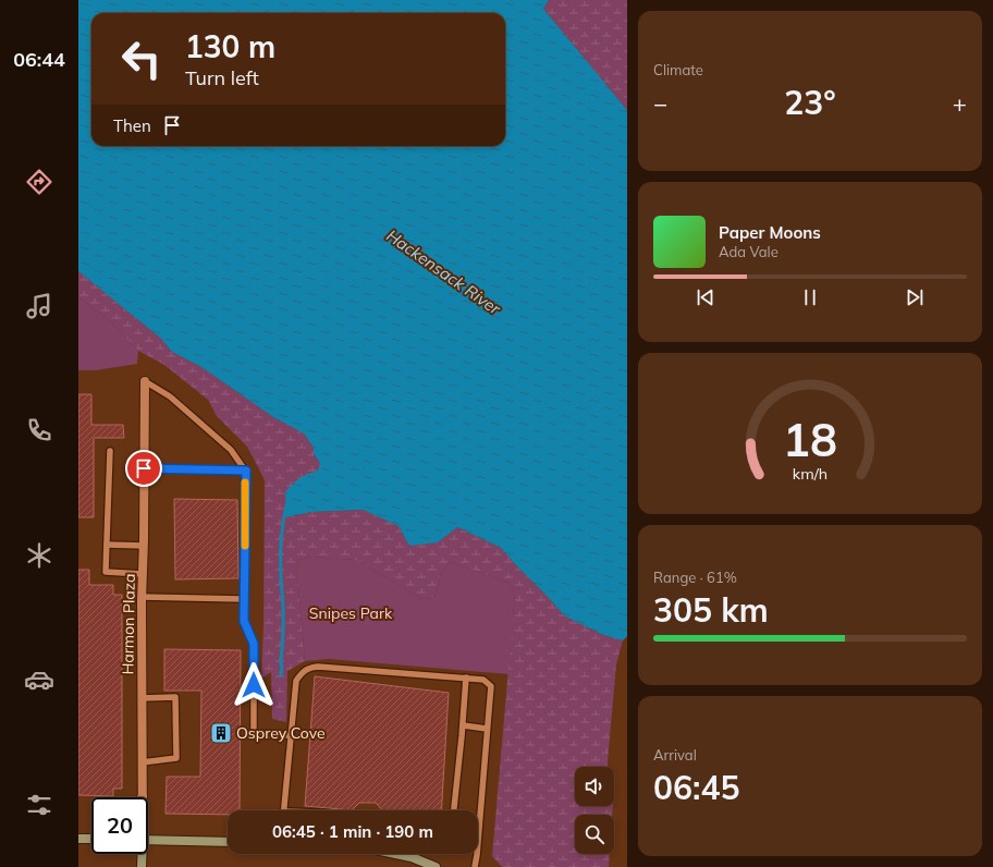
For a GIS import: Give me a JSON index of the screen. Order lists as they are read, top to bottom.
{
  "streets": {
    "main road": ["Harmon Plaza"]
  },
  "water": ["Hackensack River"],
  "parks": ["Snipes Park"],
  "places": {
    "building": ["Osprey Cove"]
  },
  "page": {
    "tabs": "06:44",
    "tile": [
      "Climate",
      ["Range · 61%", "305 km"],
      ["Arrival", "06:45"]
    ],
    "turn": ["130 m", "Turn left"],
    "heat": ["−", "23°", "+"],
    "then": "Then",
    "song": ["Paper Moons", "Ada Vale"],
    "limit": "20",
    "trip": "06:45 · 1 min · 190 m",
    "gauge": ["18", "km/h"]
  }
}
